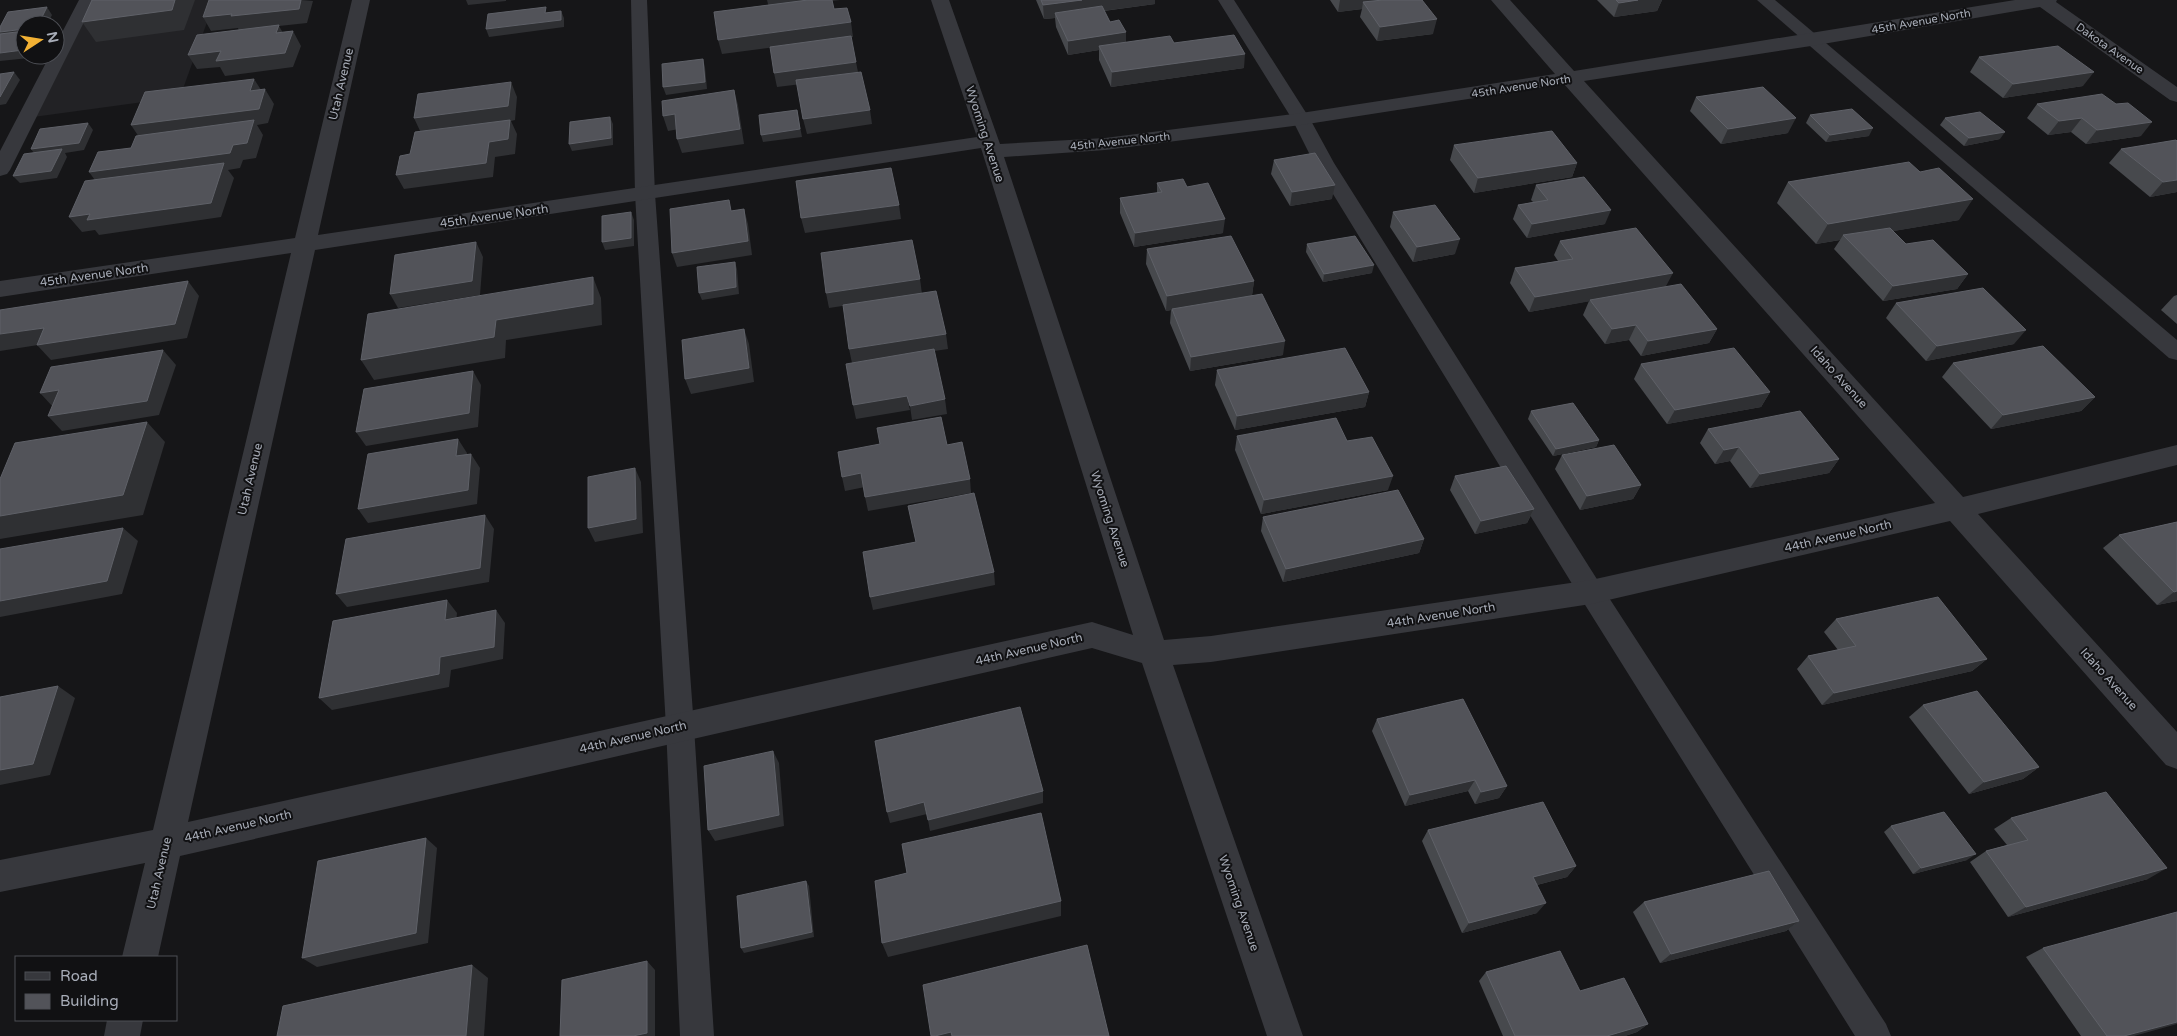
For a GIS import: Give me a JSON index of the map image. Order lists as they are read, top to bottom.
{
  "streets": {
    "street": [
      "45th Avenue North",
      "Dakota Avenue",
      "Utah Avenue",
      "Wyoming Avenue",
      "Idaho Avenue",
      "44th Avenue North"
    ]
  },
  "crossings": [
    ["45th Avenue North", "Dakota Avenue"],
    ["45th Avenue North", "Utah Avenue"],
    ["45th Avenue North", "Wyoming Avenue"],
    ["45th Avenue North", "Idaho Avenue"],
    ["Utah Avenue", "44th Avenue North"],
    ["Wyoming Avenue", "44th Avenue North"],
    ["Idaho Avenue", "44th Avenue North"]
  ],
  "legend": ["Road", "Building"],
  "north": "right"
}
